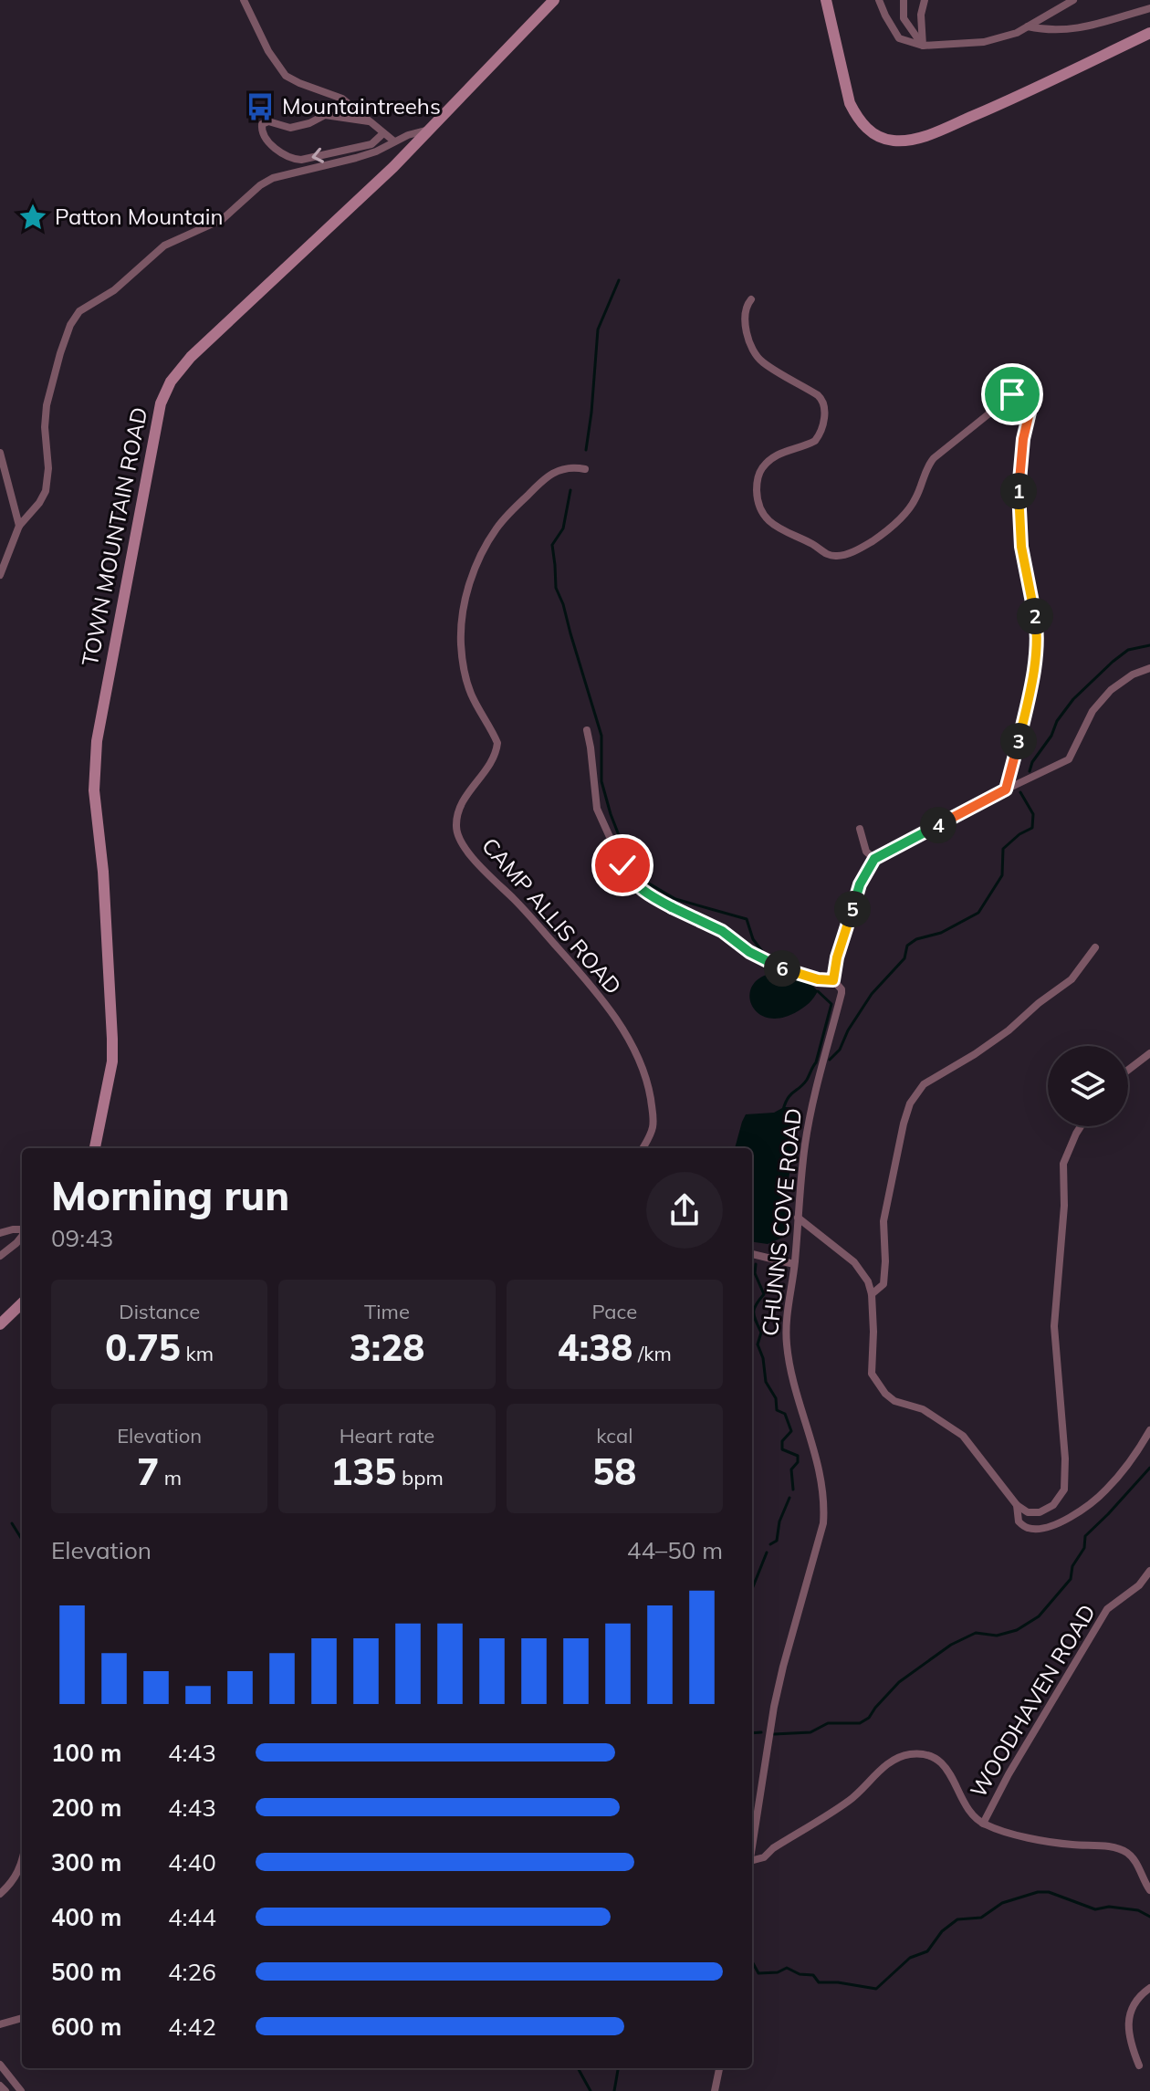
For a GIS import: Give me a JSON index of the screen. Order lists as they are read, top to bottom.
{
  "streets": {
    "main road": ["TOWN MOUNTAIN ROAD"],
    "street": ["CAMP ALLIS ROAD", "CHUNNS COVE ROAD", "WOODHAVEN ROAD"]
  },
  "places": {
    "bus stop": ["Mountaintreehs"],
    "place": ["Patton Mountain"]
  },
  "page": {
    "pins": [
      "1",
      "2",
      "3",
      "4",
      "5",
      "6"
    ],
    "heading": ["Morning run", "09:43"],
    "stats": [
      ["Distance", "0.75 km"],
      ["Time", "3:28"],
      ["Pace", "4:38 /km"],
      ["Elevation", "7 m"],
      ["Heart rate", "135 bpm"],
      ["kcal", "58"]
    ],
    "chart": ["Elevation", "44–50 m"],
    "list": [
      {
        "name": "100 m",
        "note": "4:43"
      },
      {
        "name": "200 m",
        "note": "4:43"
      },
      {
        "name": "300 m",
        "note": "4:40"
      },
      {
        "name": "400 m",
        "note": "4:44"
      },
      {
        "name": "500 m",
        "note": "4:26"
      },
      {
        "name": "600 m",
        "note": "4:42"
      }
    ]
  }
}
